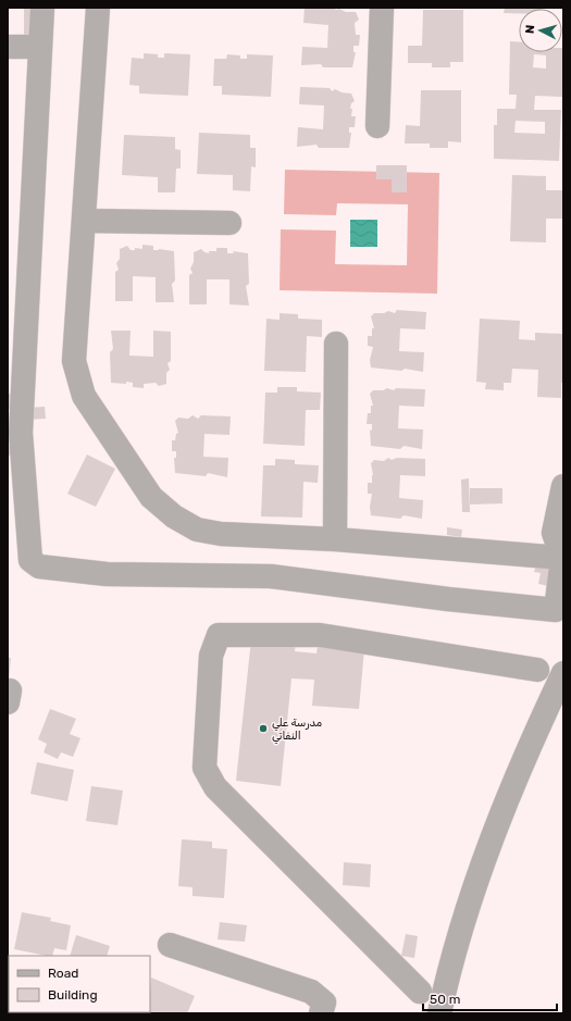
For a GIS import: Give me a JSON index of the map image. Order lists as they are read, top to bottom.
{
  "places": ["مدرسة علي النفاتي"],
  "legend": ["Road", "Building"],
  "scale_bar": "50 m",
  "north": "left"
}
